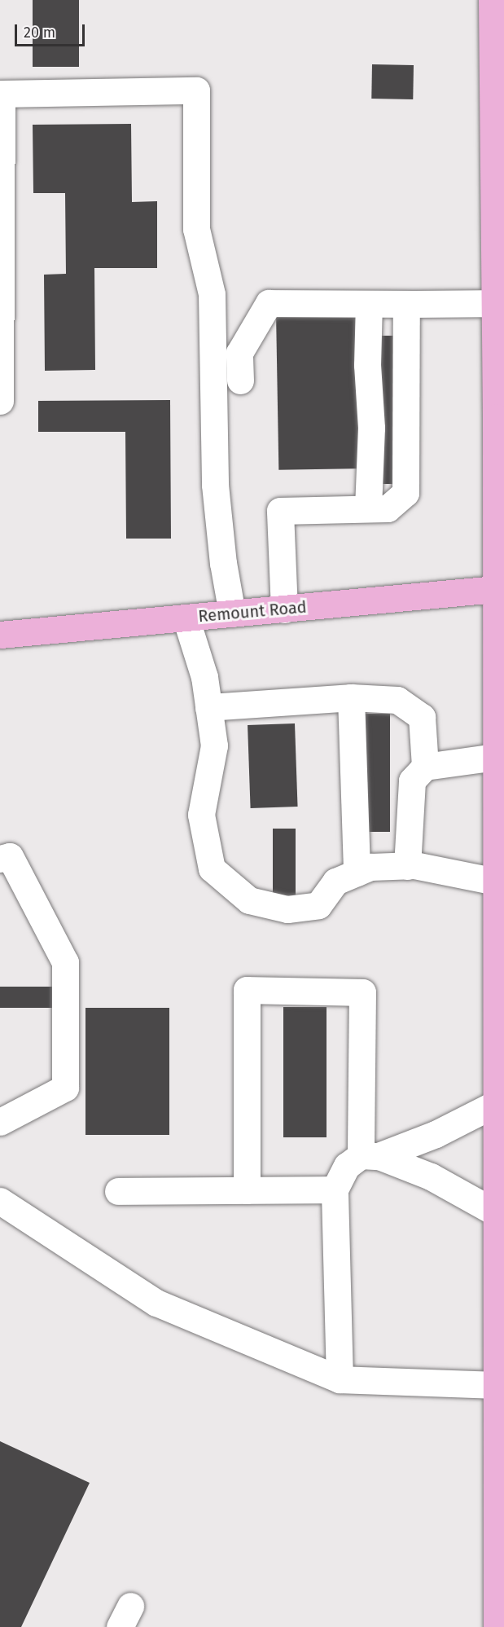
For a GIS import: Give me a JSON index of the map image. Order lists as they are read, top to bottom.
{
  "streets": {
    "main road": ["Remount Road"]
  },
  "scale_bar": "20 m"
}
